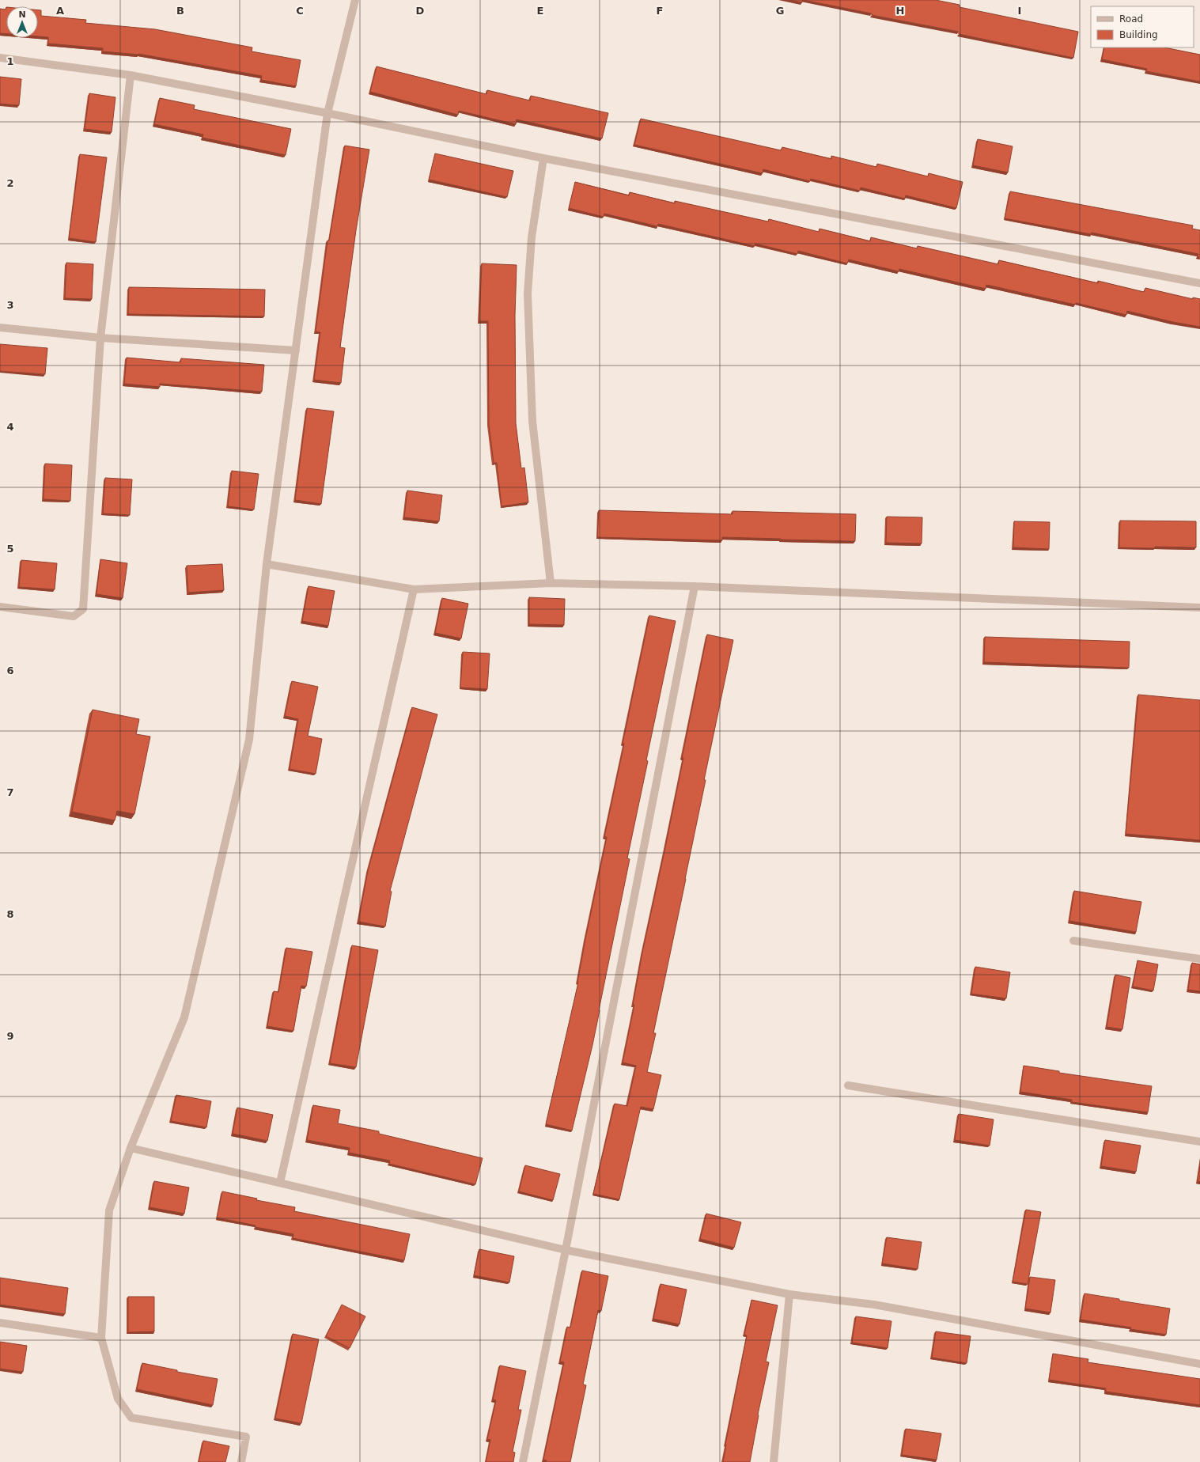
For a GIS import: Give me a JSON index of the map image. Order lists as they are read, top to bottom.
{
  "legend": ["Road", "Building"],
  "north": "top",
  "grid": {
    "columns": [
      "A",
      "B",
      "C",
      "D",
      "E",
      "F",
      "G",
      "H",
      "I"
    ],
    "rows": [
      "1",
      "2",
      "3",
      "4",
      "5",
      "6",
      "7",
      "8",
      "9"
    ]
  }
}
